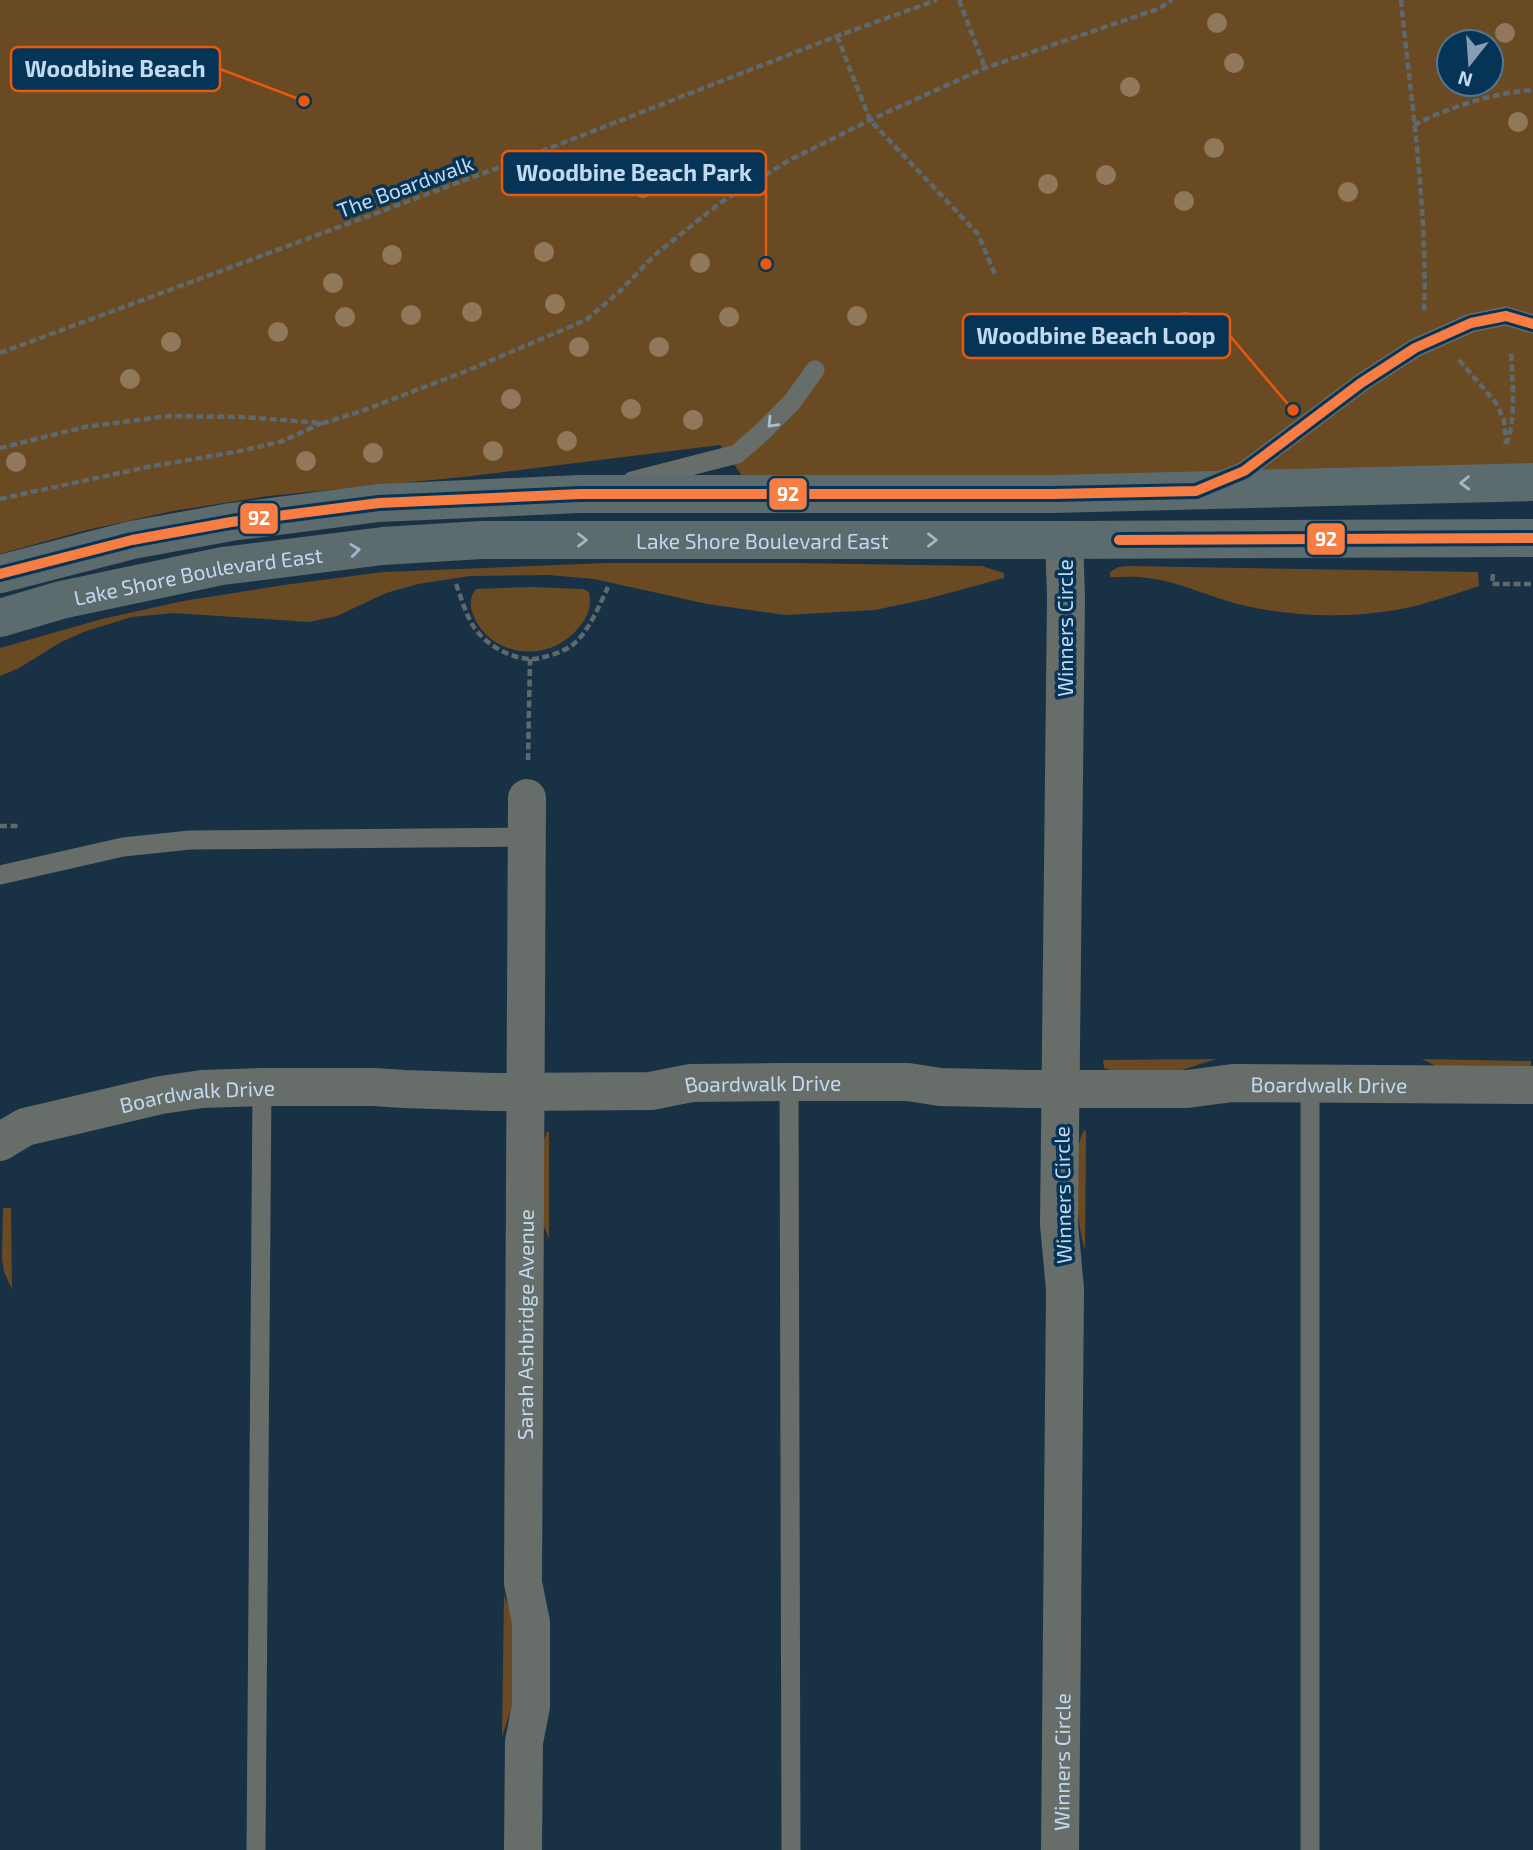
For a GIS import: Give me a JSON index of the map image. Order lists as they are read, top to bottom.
{
  "streets": {
    "highway": ["Lake Shore Boulevard East"],
    "street": ["Winners Circle", "Boardwalk Drive", "Sarah Ashbridge Avenue"],
    "path": ["The Boardwalk"]
  },
  "crossings": [
    ["Lake Shore Boulevard East", "Winners Circle"],
    ["Winners Circle", "Boardwalk Drive"],
    ["Boardwalk Drive", "Sarah Ashbridge Avenue"]
  ],
  "places": ["Woodbine Beach", "Woodbine Beach Park", "Woodbine Beach Loop"],
  "lines": ["transit line 92"],
  "north": "bottom"
}
